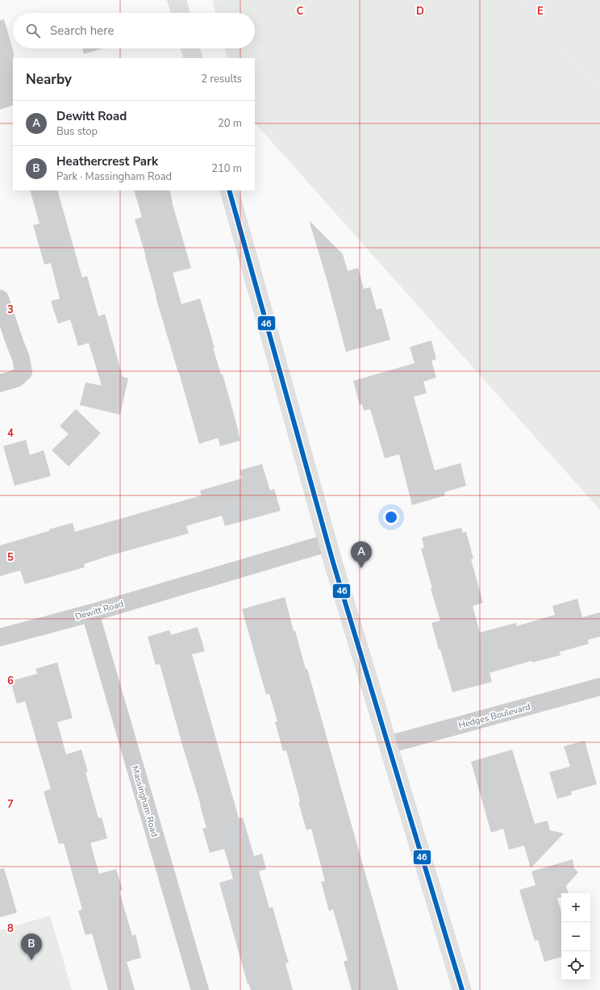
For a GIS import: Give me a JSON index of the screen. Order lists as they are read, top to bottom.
{
  "streets": {
    "street": ["Dewitt Road", "Hedges Boulevard", "Massingham Road"]
  },
  "crossings": [
    ["Dewitt Road", "Massingham Road"]
  ],
  "lines": ["transit line 46"],
  "page": {
    "search": "Search here",
    "heading": ["Nearby", "2 results"],
    "list": [
      {
        "mark": "A",
        "name": "Dewitt Road",
        "note": "Bus stop",
        "value": "20 m"
      },
      {
        "mark": "B",
        "name": "Heathercrest Park",
        "note": "Park · Massingham Road",
        "value": "210 m"
      }
    ],
    "pins": ["A", "B"],
    "map_buttons": ["+", "−"]
  },
  "grid": {
    "columns": ["C", "D", "E"],
    "rows": [
      "3",
      "4",
      "5",
      "6",
      "7",
      "8"
    ]
  }
}
